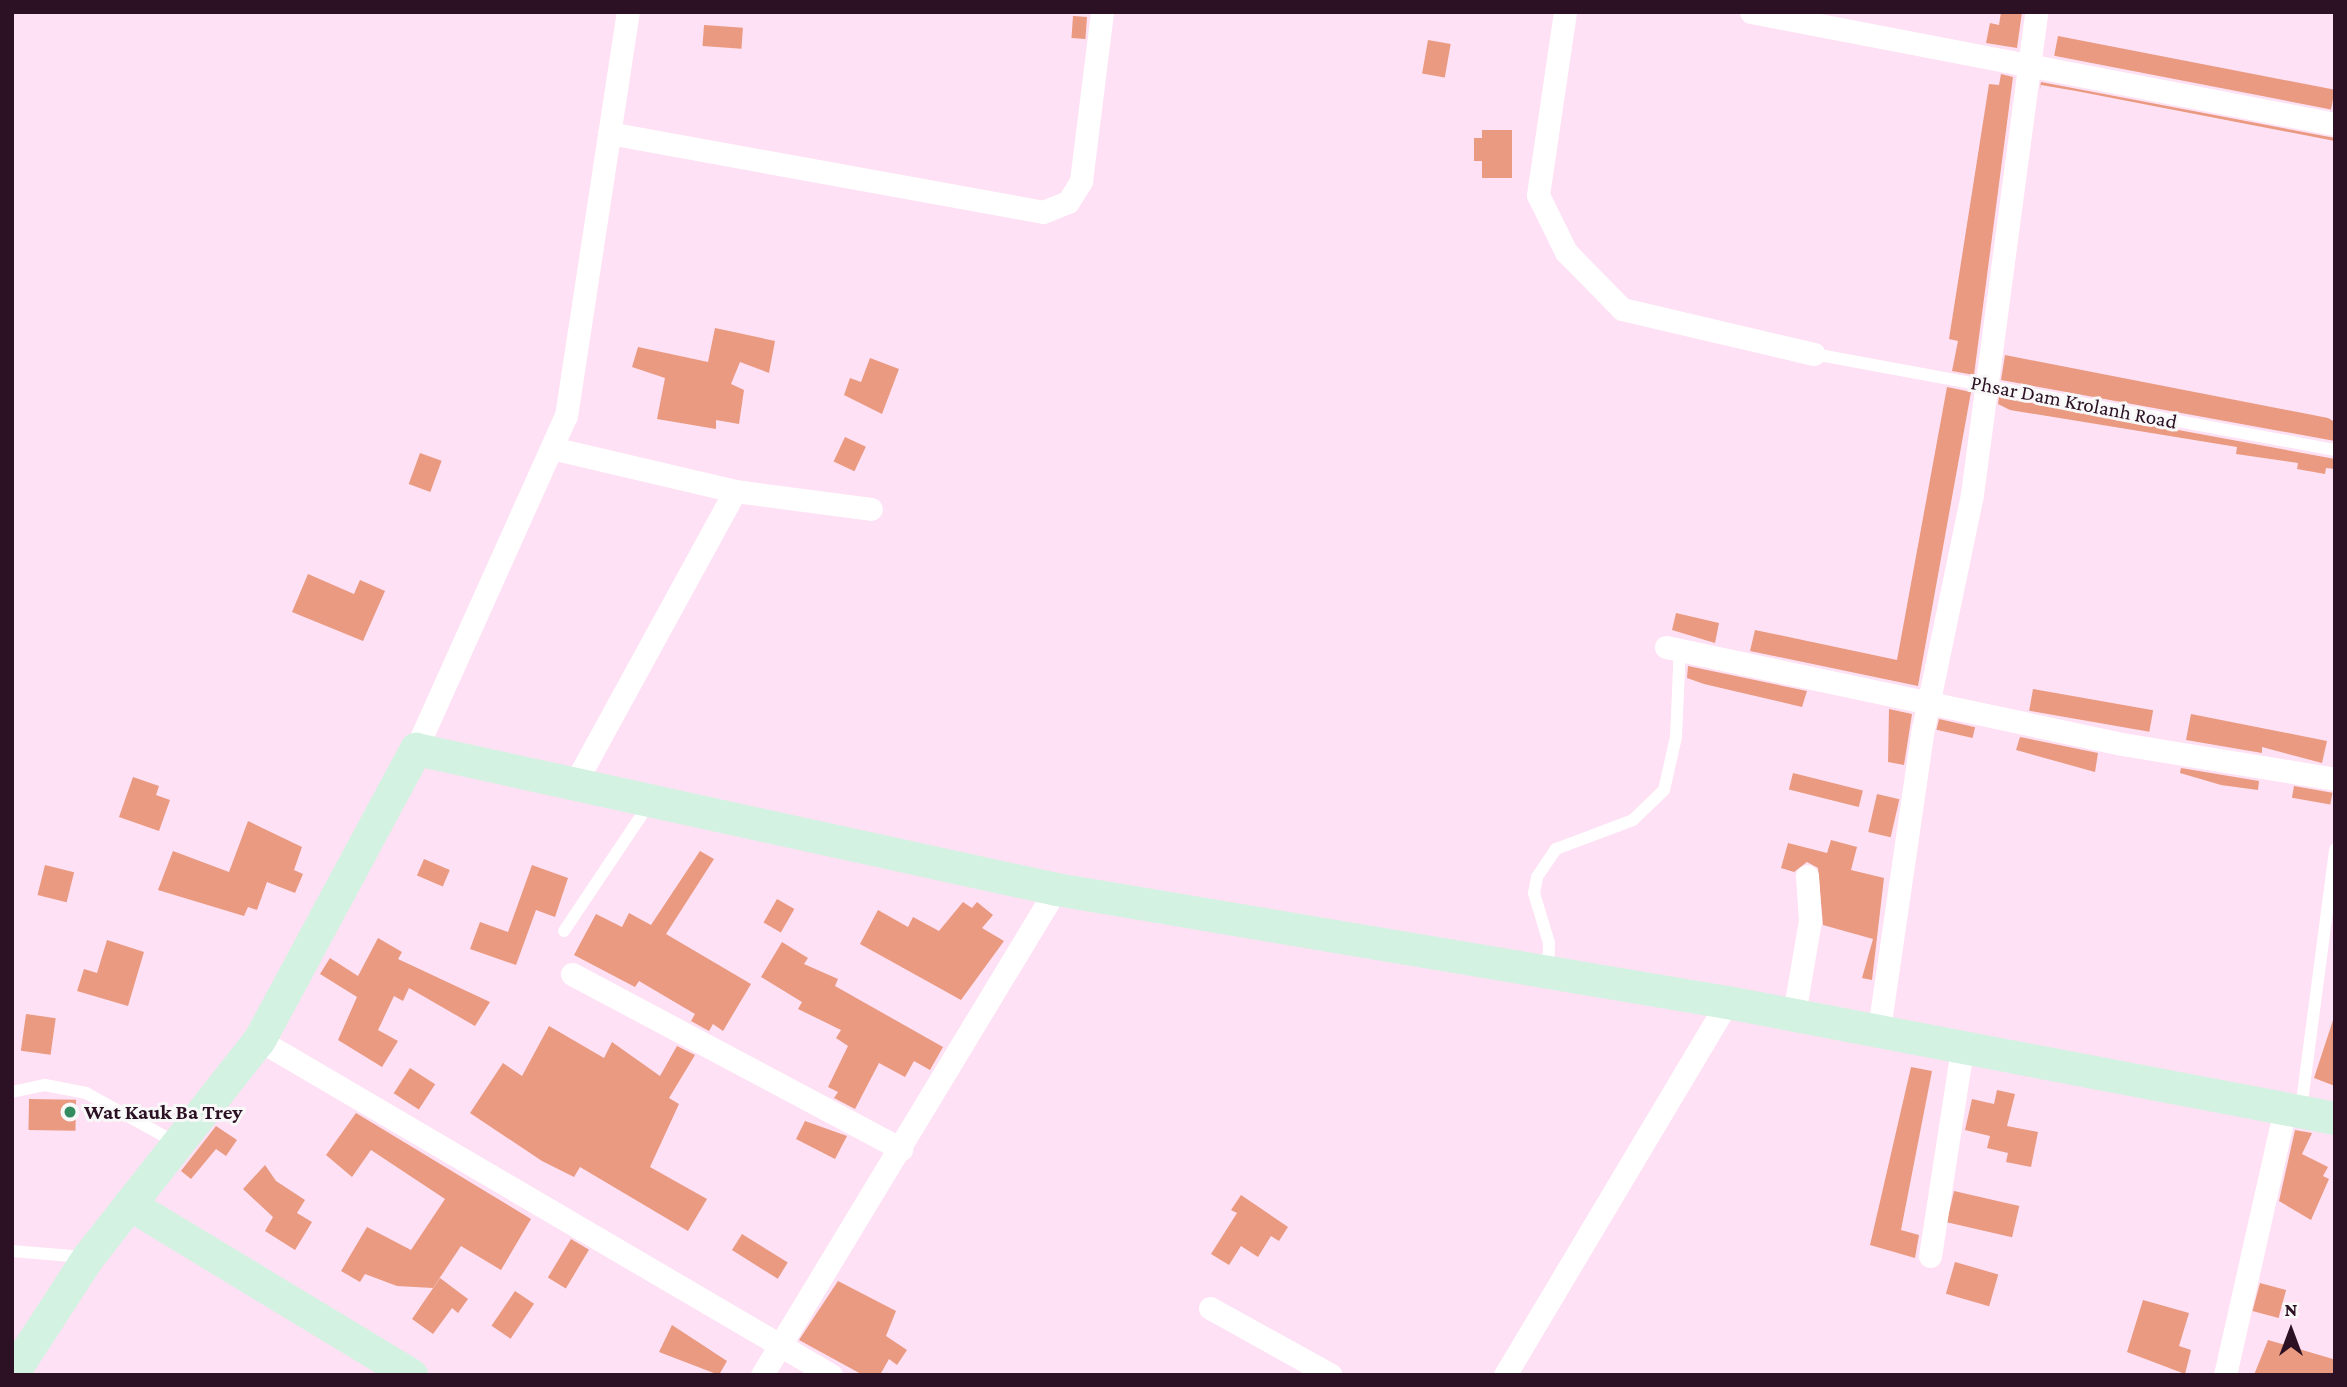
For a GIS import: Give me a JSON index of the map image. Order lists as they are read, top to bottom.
{
  "streets": {
    "lane": ["Phsar Dam Krolanh Road"]
  },
  "places": ["Wat Kauk Ba Trey"],
  "north": "top"
}
